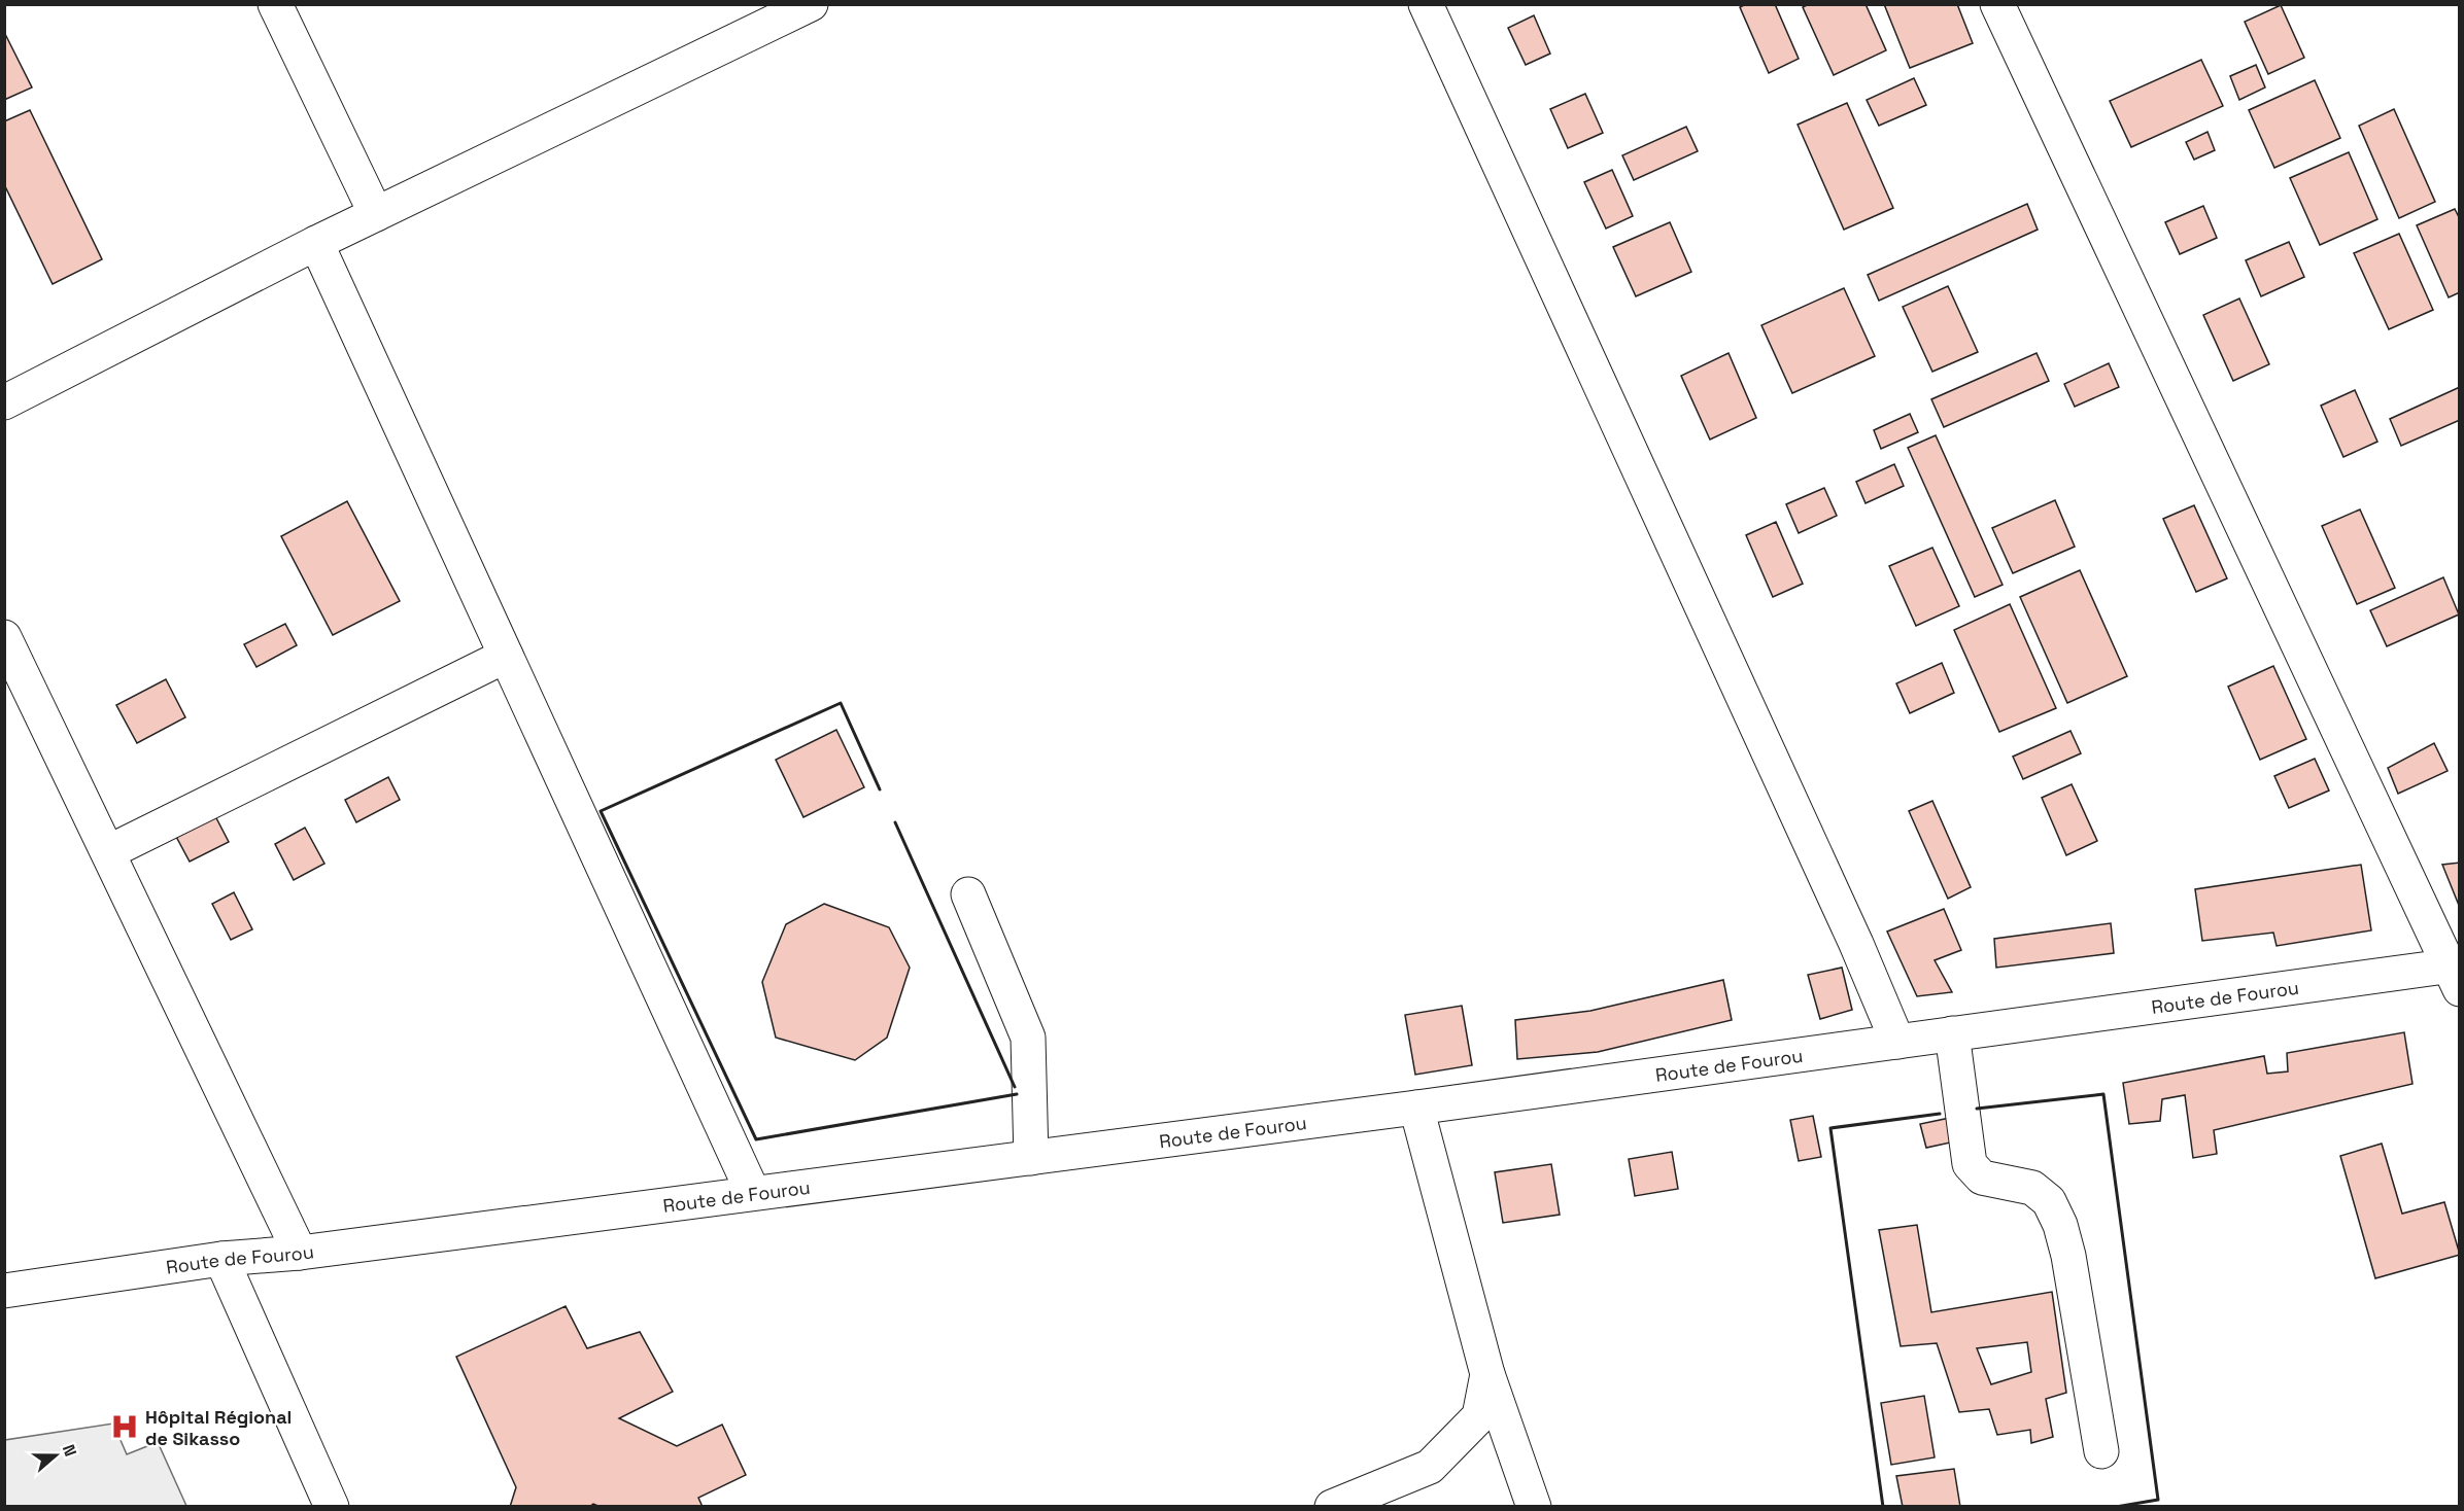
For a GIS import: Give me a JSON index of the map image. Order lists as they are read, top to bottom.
{
  "streets": {
    "street": ["Route de Fourou"]
  },
  "places": {
    "hospital": ["Hôpital Régional de Sikasso"]
  },
  "north": "right"
}
